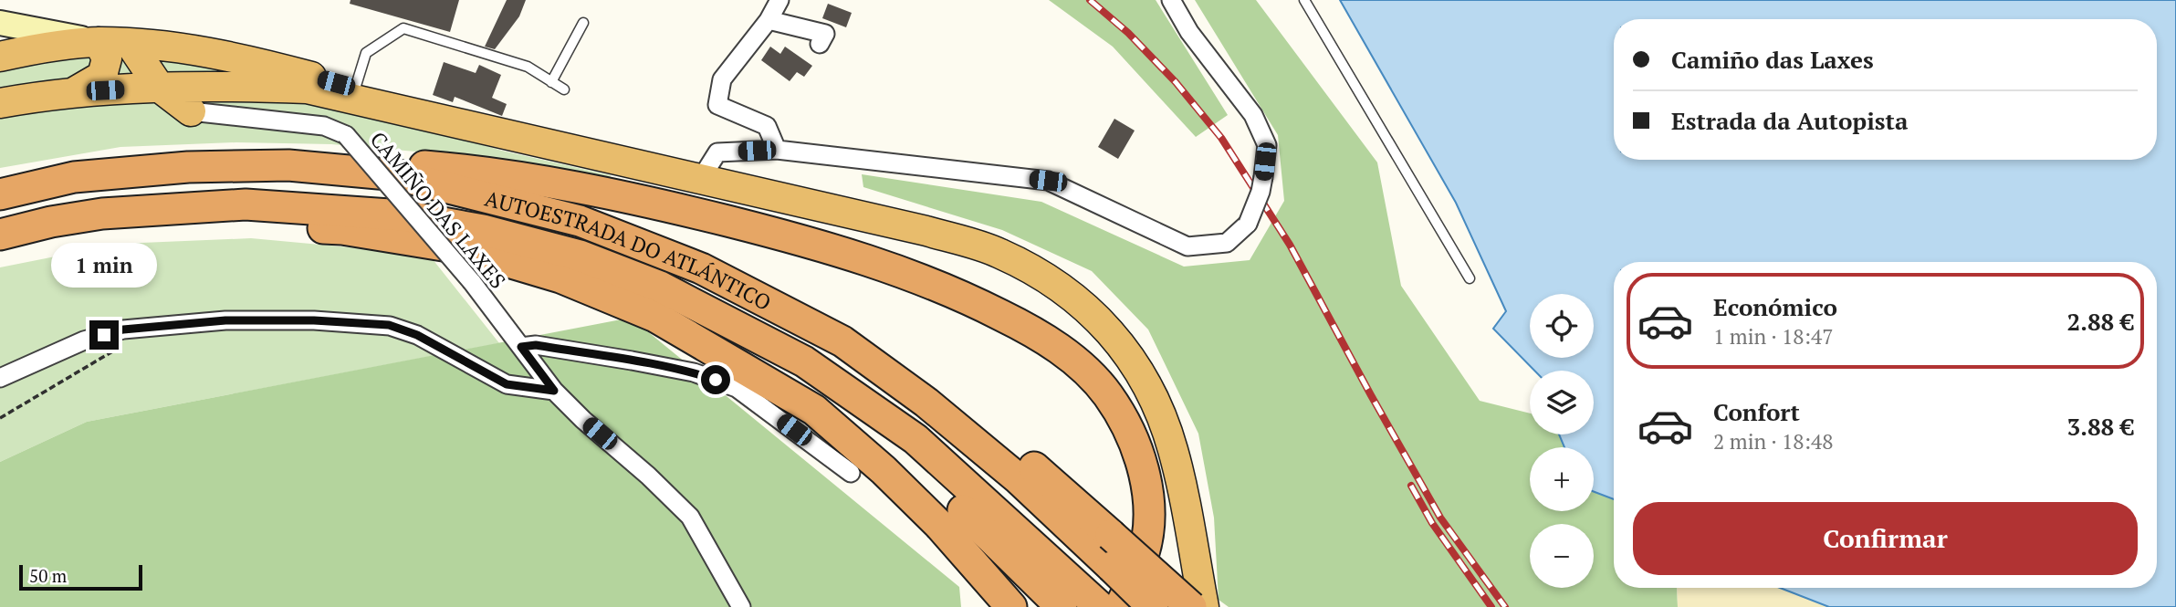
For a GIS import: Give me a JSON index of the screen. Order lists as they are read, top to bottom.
{
  "streets": {
    "highway": ["AUTOESTRADA DO ATLÁNTICO"],
    "street": ["CAMIÑO DAS LAXES"]
  },
  "scale_bar": "50 m",
  "page": {
    "banner": ["Camiño das Laxes", "Estrada da Autopista"],
    "bubble": "1 min",
    "list": [
      {
        "name": "Económico",
        "note": "1 min · 18:47",
        "value": "2.88 €"
      },
      {
        "name": "Confort",
        "note": "2 min · 18:48",
        "value": "3.88 €"
      }
    ],
    "map_buttons": ["+", "−"],
    "buttons": "Confirmar",
    "scale": "50 m"
  }
}
